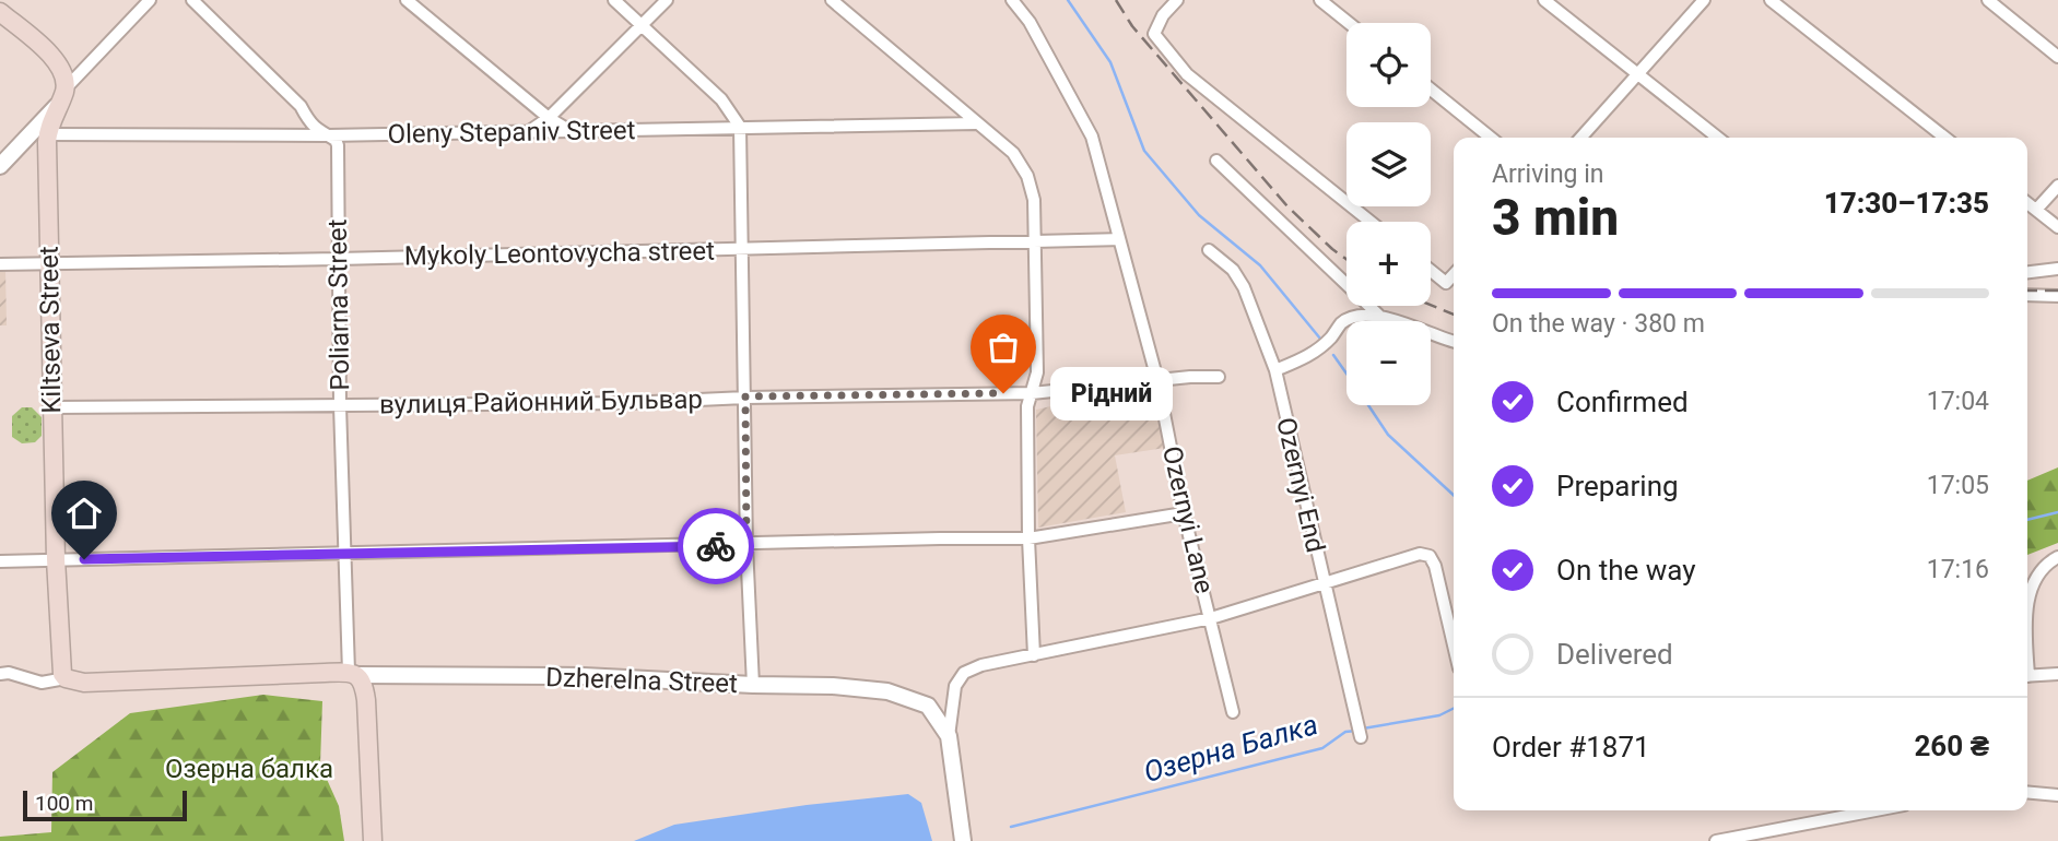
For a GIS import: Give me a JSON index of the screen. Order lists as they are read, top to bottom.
{
  "streets": {
    "main road": ["Kiltseva Street", "Dzherelna Street"],
    "street": [
      "Oleny Stepaniv Street",
      "Mykoly Leontovycha street",
      "Poliarna Street",
      "вулиця Районний Бульвар",
      "Ozernyi End",
      "Ozernyi Lane"
    ]
  },
  "crossings": [
    ["Oleny Stepaniv Street", "Poliarna Street"],
    ["Oleny Stepaniv Street", "Kiltseva Street"],
    ["Mykoly Leontovycha street", "Poliarna Street"],
    ["Mykoly Leontovycha street", "Kiltseva Street"],
    ["Mykoly Leontovycha street", "Ozernyi Lane"],
    ["Poliarna Street", "вулиця Районний Бульвар"],
    ["Poliarna Street", "Dzherelna Street"],
    ["Kiltseva Street", "вулиця Районний Бульвар"],
    ["Kiltseva Street", "Dzherelna Street"],
    ["вулиця Районний Бульвар", "Ozernyi Lane"]
  ],
  "water": ["Озерна Балка"],
  "parks": ["Озерна балка"],
  "places": ["Рідний"],
  "scale_bar": "100 m",
  "page": {
    "map_buttons": ["+", "−"],
    "heading": ["3 min", "Arriving in", "17:30–17:35"],
    "panel": ["Order #1871", "260 ₴"],
    "bar": "On the way · 380 m",
    "list": [
      ["Confirmed", "17:04"],
      ["Preparing", "17:05"],
      ["On the way", "17:16"],
      "Delivered"
    ],
    "bubble": "Рідний",
    "scale": "100 m"
  }
}
